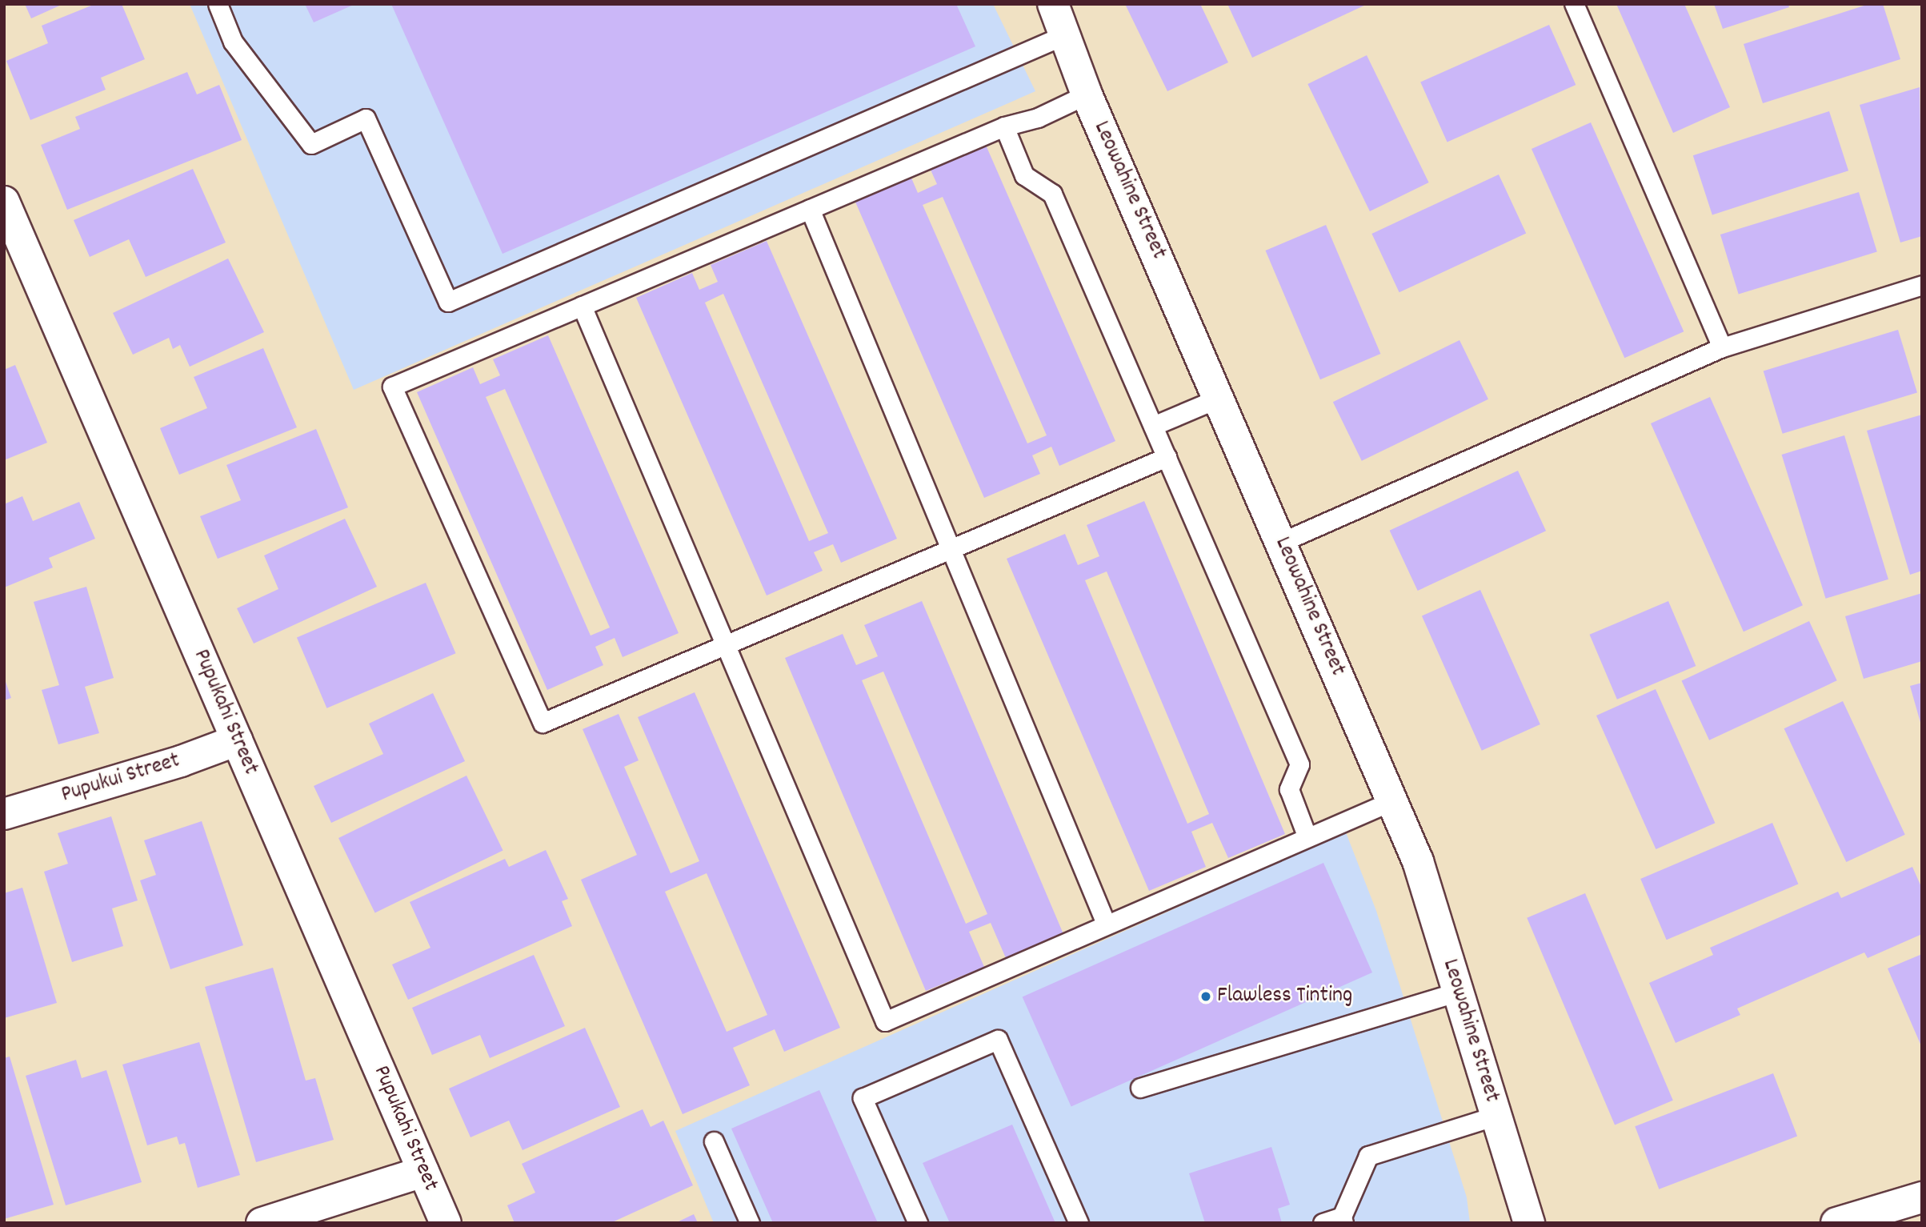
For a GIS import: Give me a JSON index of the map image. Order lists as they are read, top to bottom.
{
  "streets": {
    "street": ["Leowahine Street", "Pupukahi Street", "Pupukui Street"]
  },
  "crossings": [
    ["Pupukahi Street", "Pupukui Street"]
  ],
  "places": ["Flawless Tinting"]
}
